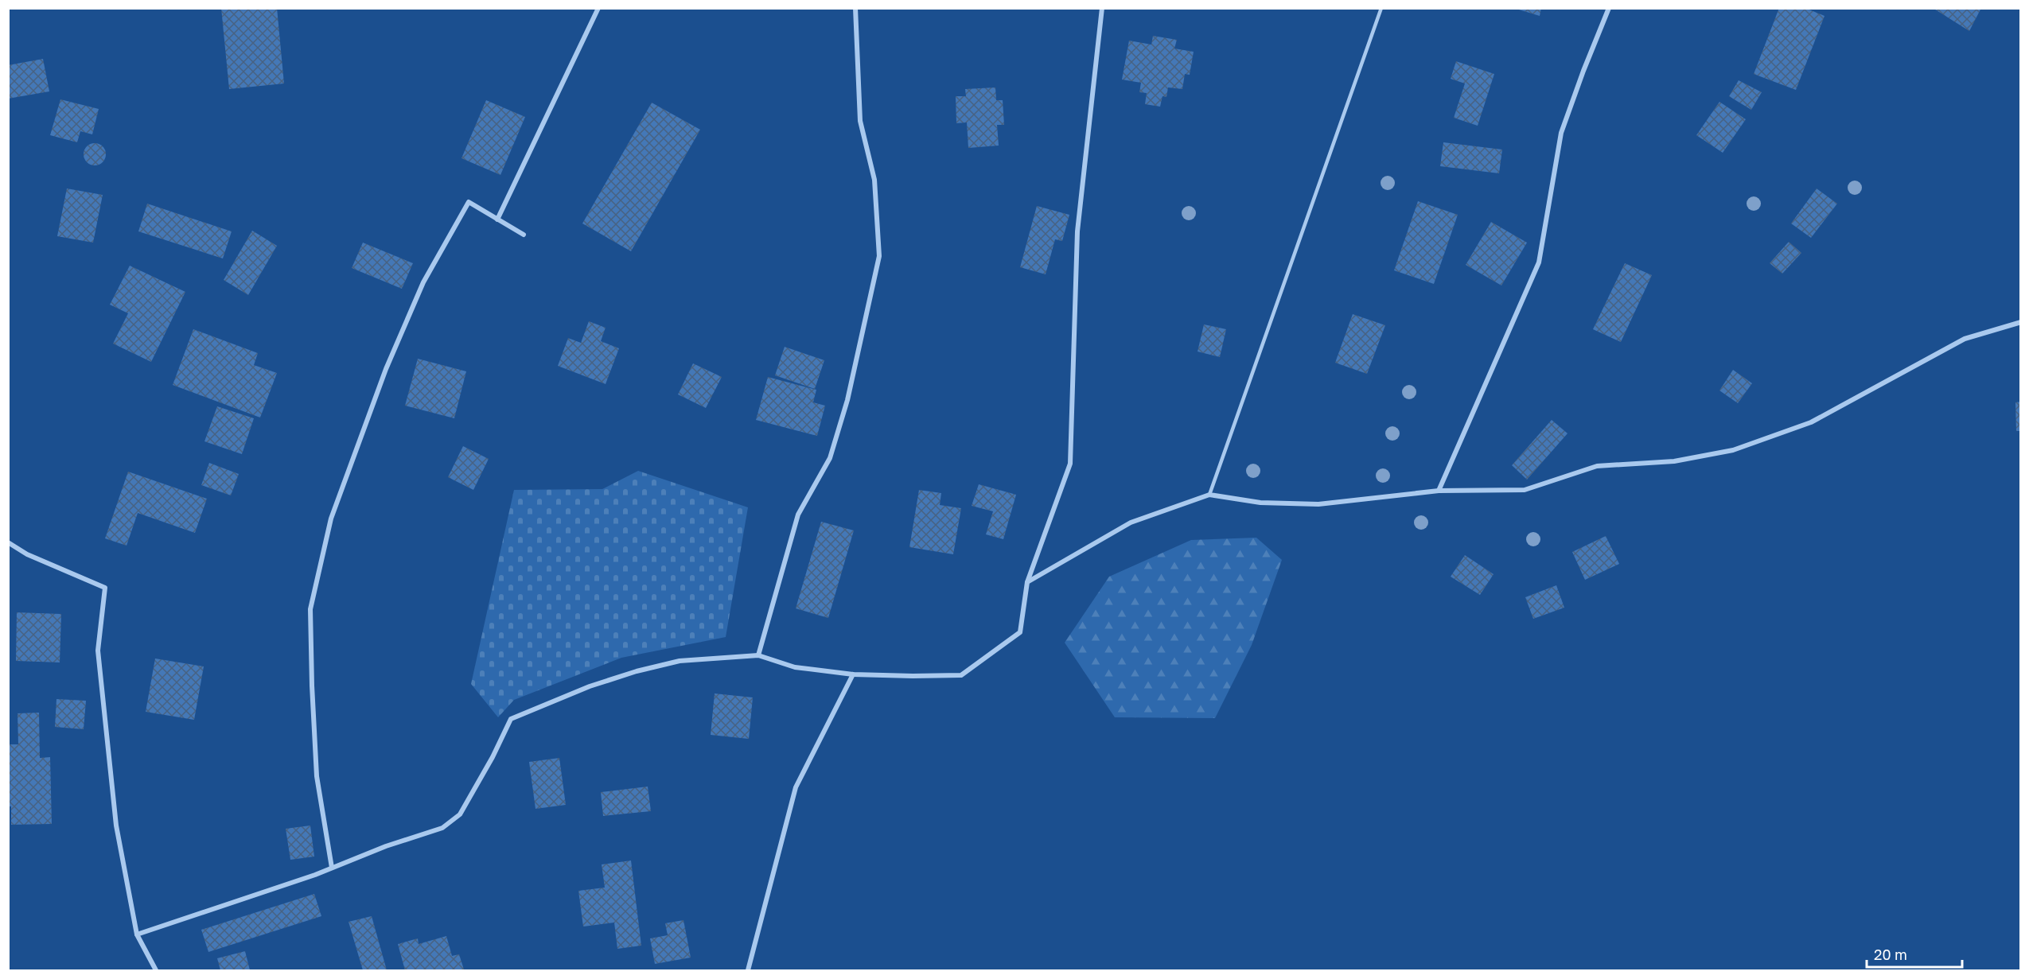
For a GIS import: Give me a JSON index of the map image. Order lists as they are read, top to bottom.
{
  "scale_bar": "20 m"
}
